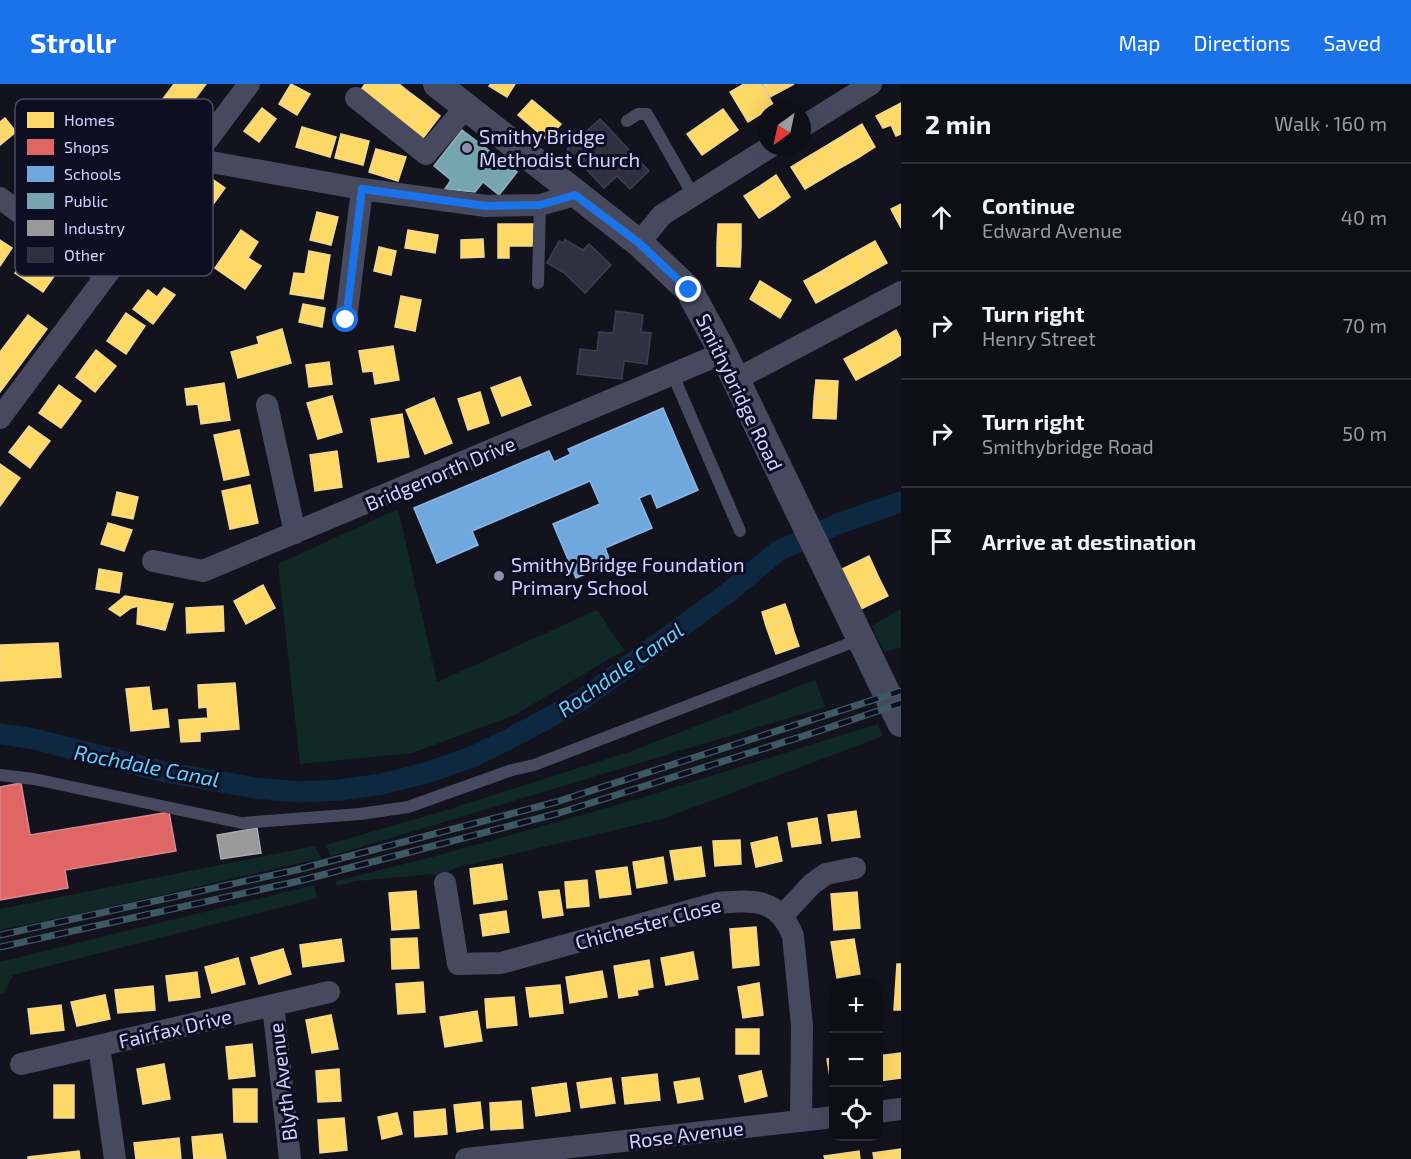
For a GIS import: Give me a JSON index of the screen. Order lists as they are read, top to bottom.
{
  "streets": {
    "street": [
      "Smithybridge Road",
      "Bridgenorth Drive",
      "Chichester Close",
      "Fairfax Drive",
      "Blyth Avenue",
      "Rose Avenue"
    ]
  },
  "crossings": [
    ["Smithybridge Road", "Bridgenorth Drive"],
    ["Fairfax Drive", "Blyth Avenue"]
  ],
  "water": ["Rochdale Canal"],
  "places": ["Smithy Bridge Methodist Church", "Smithy Bridge Foundation Primary School"],
  "legend": [
    "Homes",
    "Shops",
    "Schools",
    "Public",
    "Industry",
    "Other"
  ],
  "north": "bottom left",
  "page": {
    "header": "Strollr",
    "nav": ["Map", "Directions", "Saved"],
    "heading": ["2 min", "Walk · 160 m"],
    "list": [
      ["Continue", "Edward Avenue", "40 m"],
      ["Turn right", "Henry Street", "70 m"],
      ["Turn right", "Smithybridge Road", "50 m"],
      "Arrive at destination"
    ],
    "map_buttons": ["+", "−"]
  }
}
